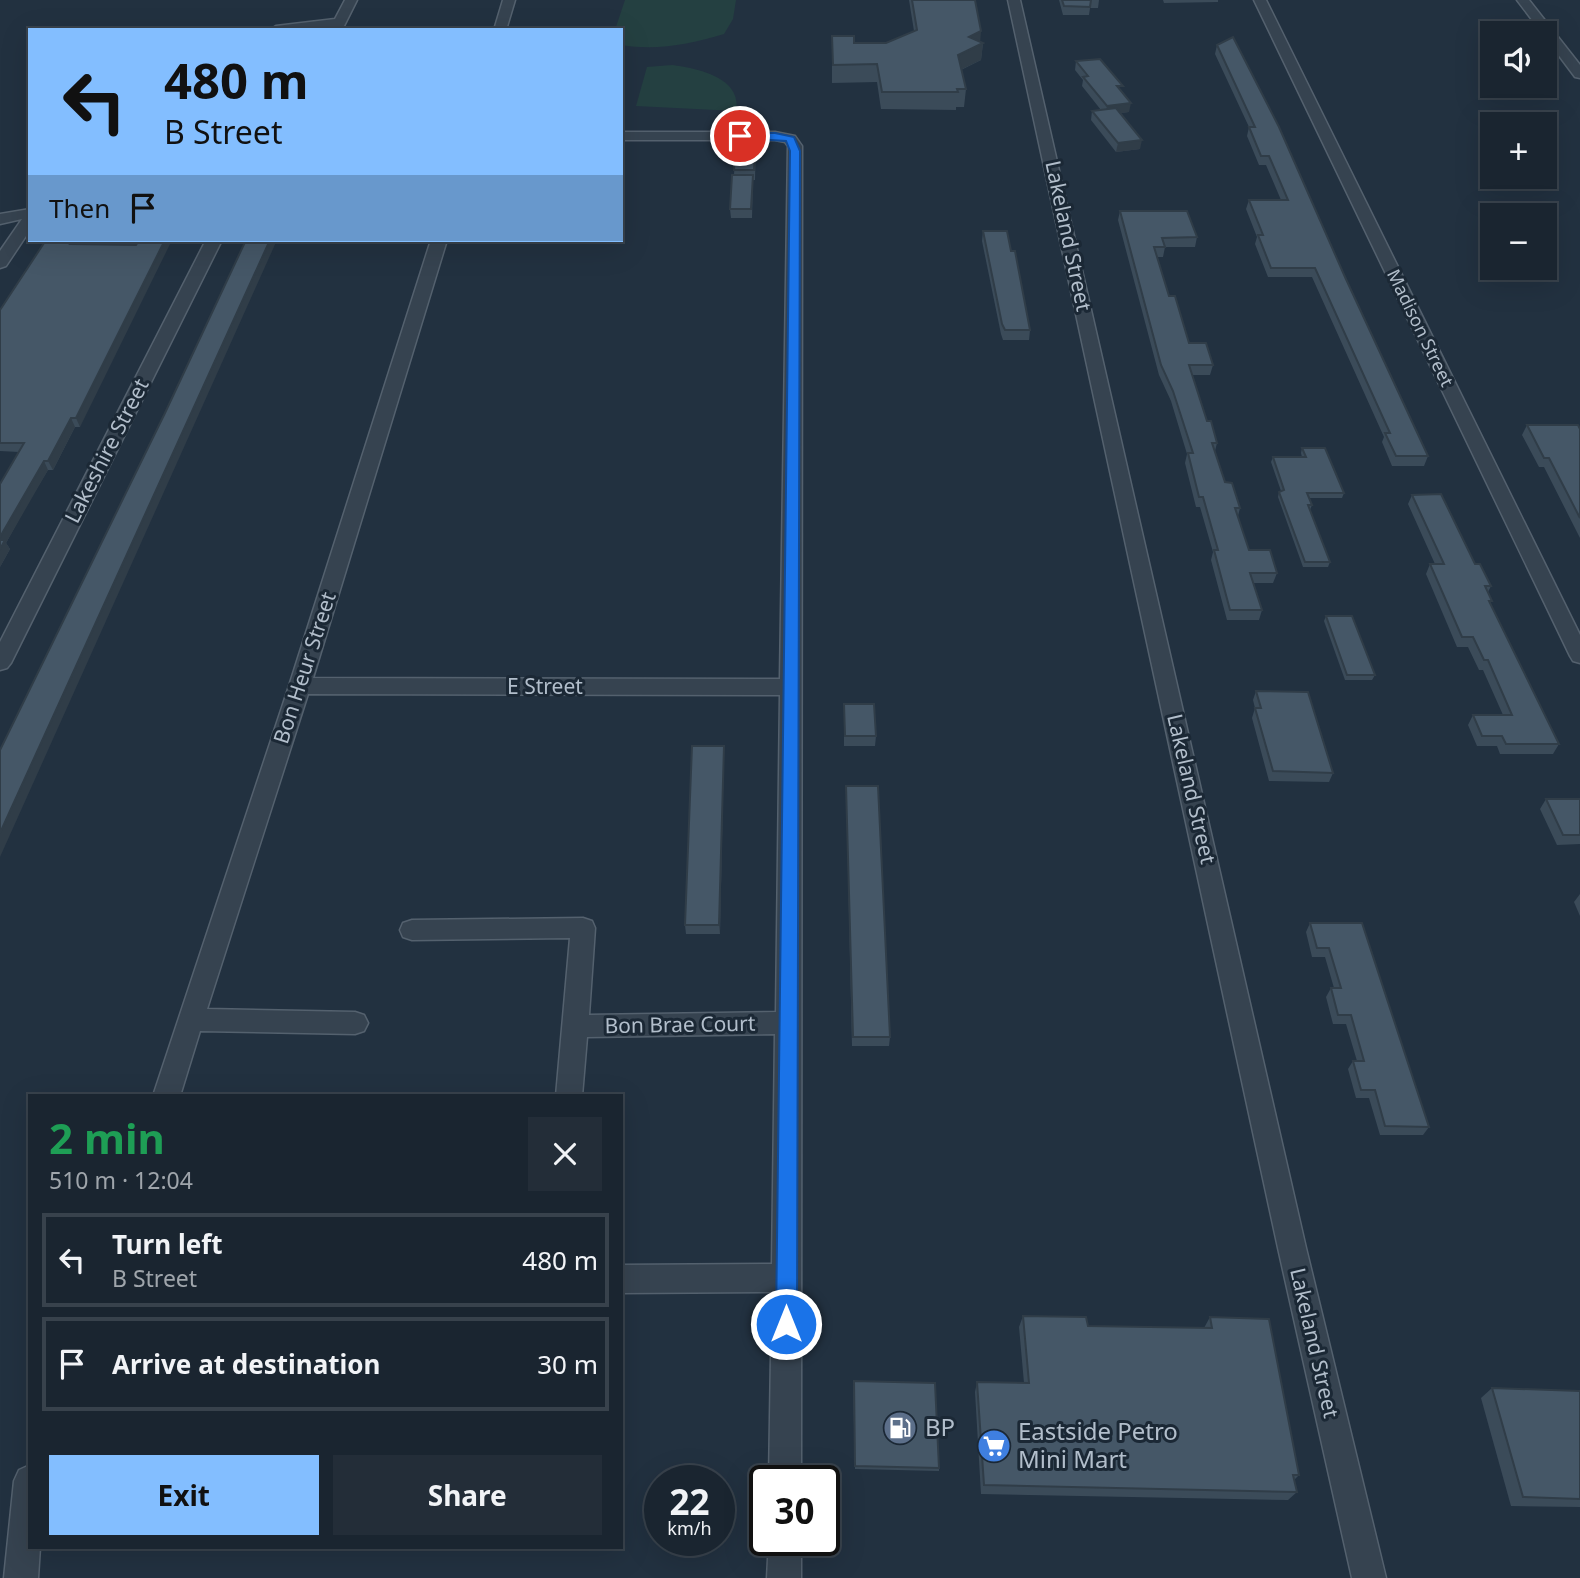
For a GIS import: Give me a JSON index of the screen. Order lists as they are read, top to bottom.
{
  "streets": {
    "street": [
      "Lakeland Street",
      "Madison Street",
      "Lakeshire Street",
      "Bon Heur Street",
      "E Street",
      "Bon Brae Court"
    ]
  },
  "crossings": [
    ["Bon Heur Street", "E Street"]
  ],
  "places": {
    "fuel station": ["BP"],
    "supermarket": ["Eastside Petro Mini Mart"]
  },
  "page": {
    "map_buttons": ["+", "−"],
    "turn": ["480 m", "B Street"],
    "then": "Then",
    "heading": ["2 min", "510 m · 12:04"],
    "list": [
      {
        "name": "Turn left",
        "note": "B Street",
        "value": "480 m"
      },
      {
        "name": "Arrive at destination",
        "value": "30 m"
      }
    ],
    "buttons": ["Exit", "Share"],
    "speed": "22 km/h",
    "limit": "30"
  }
}
